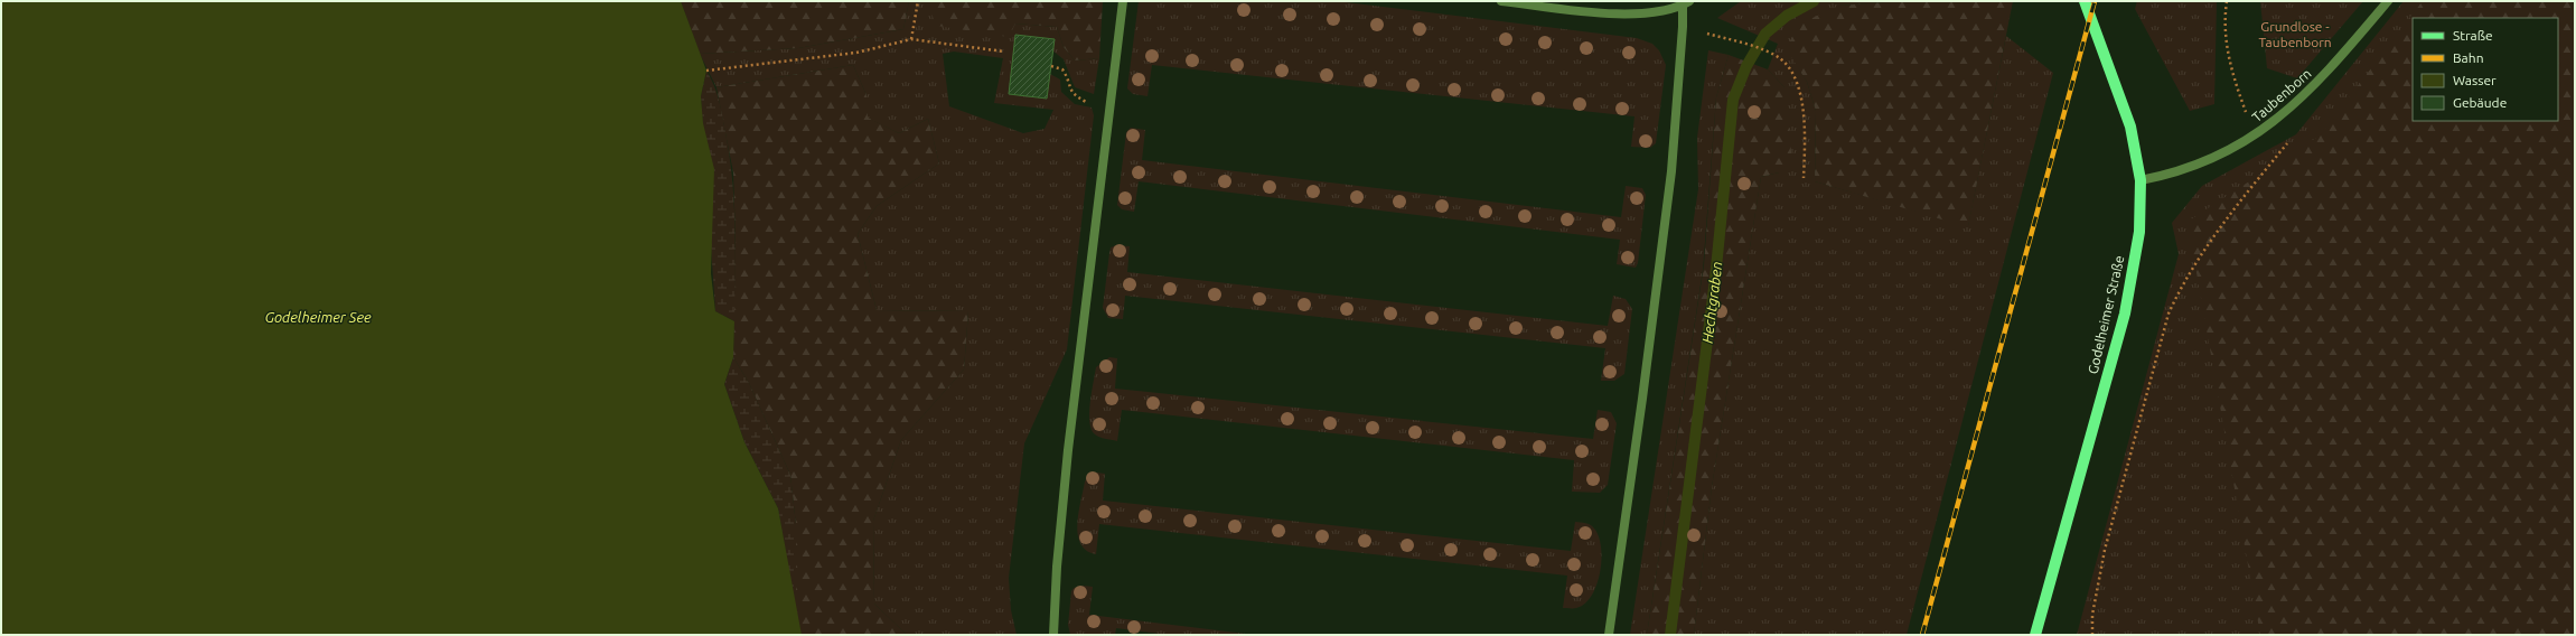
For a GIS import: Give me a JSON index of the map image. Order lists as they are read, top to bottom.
{
  "streets": {
    "main road": ["Godelheimer Straße"],
    "lane": ["Taubenborn"]
  },
  "crossings": [
    ["Taubenborn", "Godelheimer Straße"]
  ],
  "water": ["Hechtgraben", "Godelheimer See"],
  "parks": ["Grundlose - Taubenborn"],
  "legend": [
    "Straße",
    "Bahn",
    "Wasser",
    "Gebäude"
  ]
}
